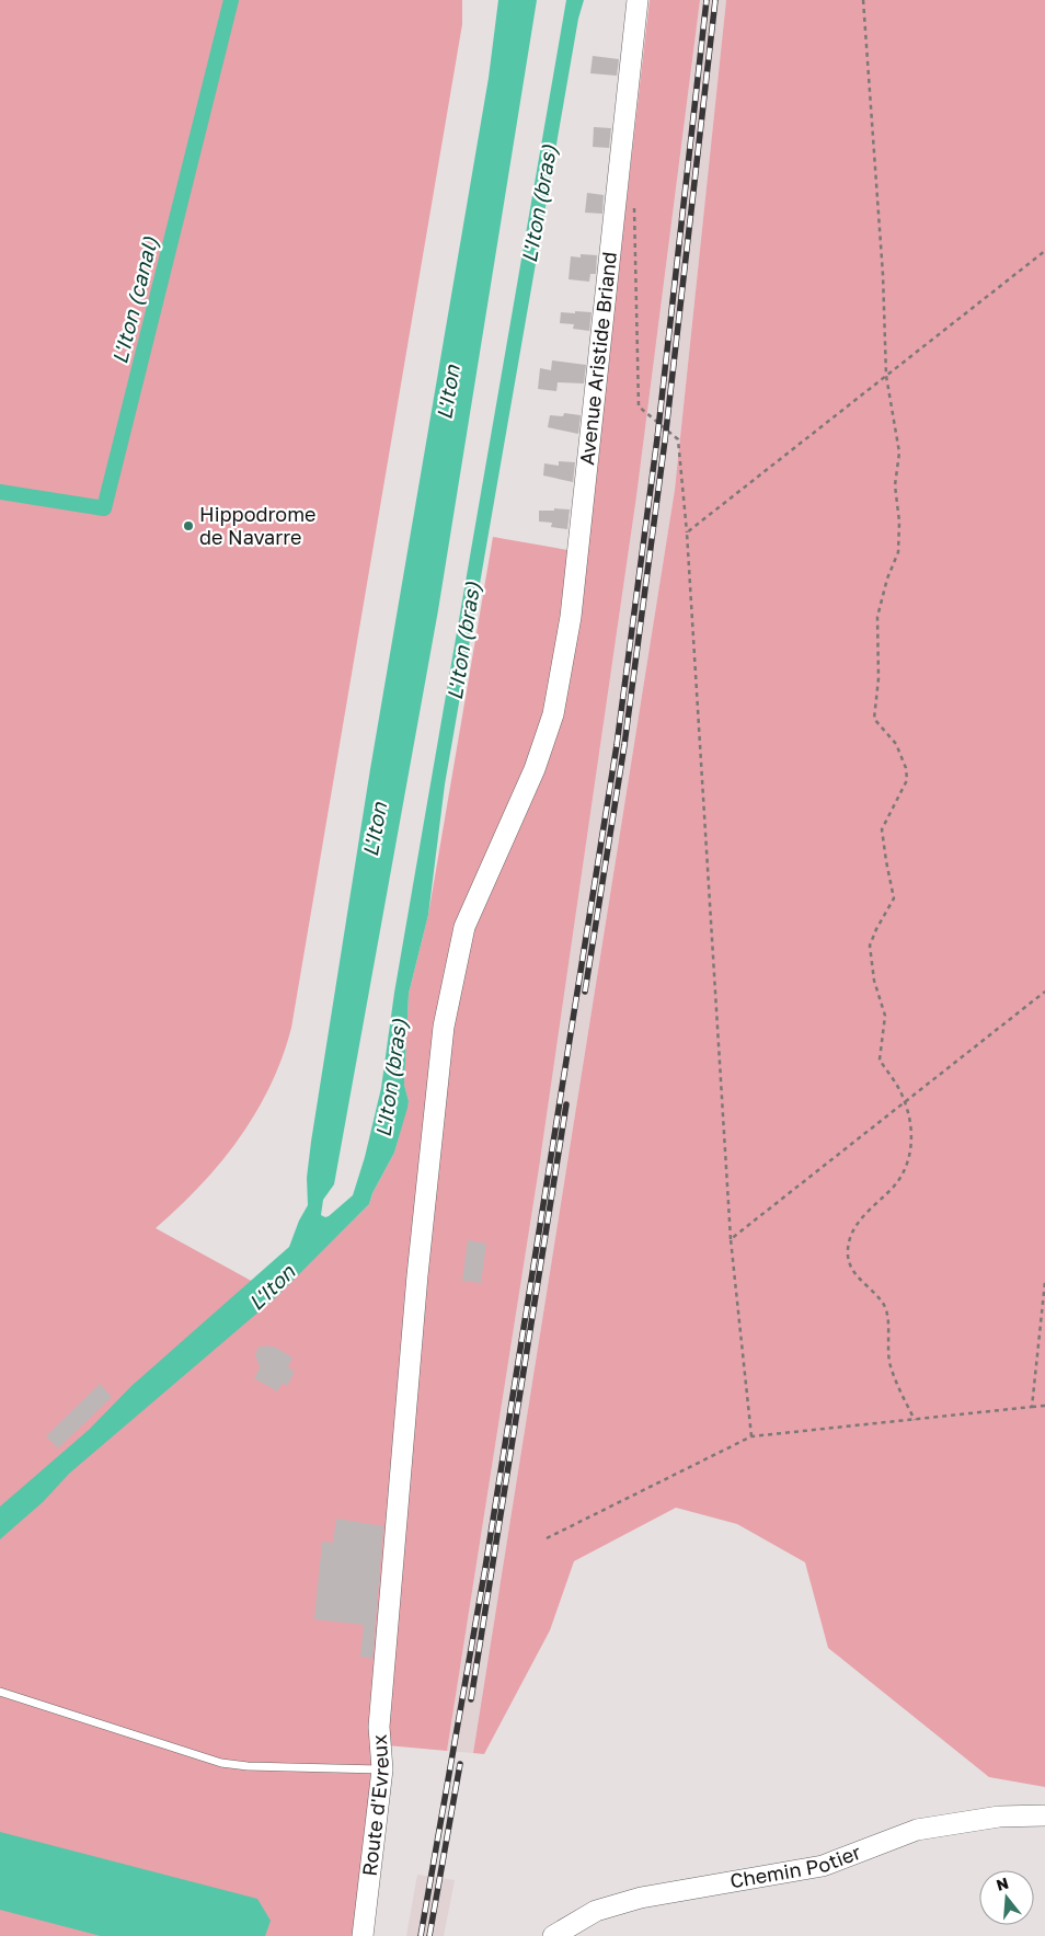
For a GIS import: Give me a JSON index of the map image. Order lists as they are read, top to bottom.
{
  "streets": {
    "main road": ["Avenue Aristide Briand", "Route d'Evreux", "Chemin Potier"]
  },
  "crossings": [
    ["Avenue Aristide Briand", "Route d'Evreux"]
  ],
  "water": ["L'Iton (bras)", "L'Iton (canal)", "L'Iton"],
  "places": ["Hippodrome de Navarre"],
  "north": "top"
}
